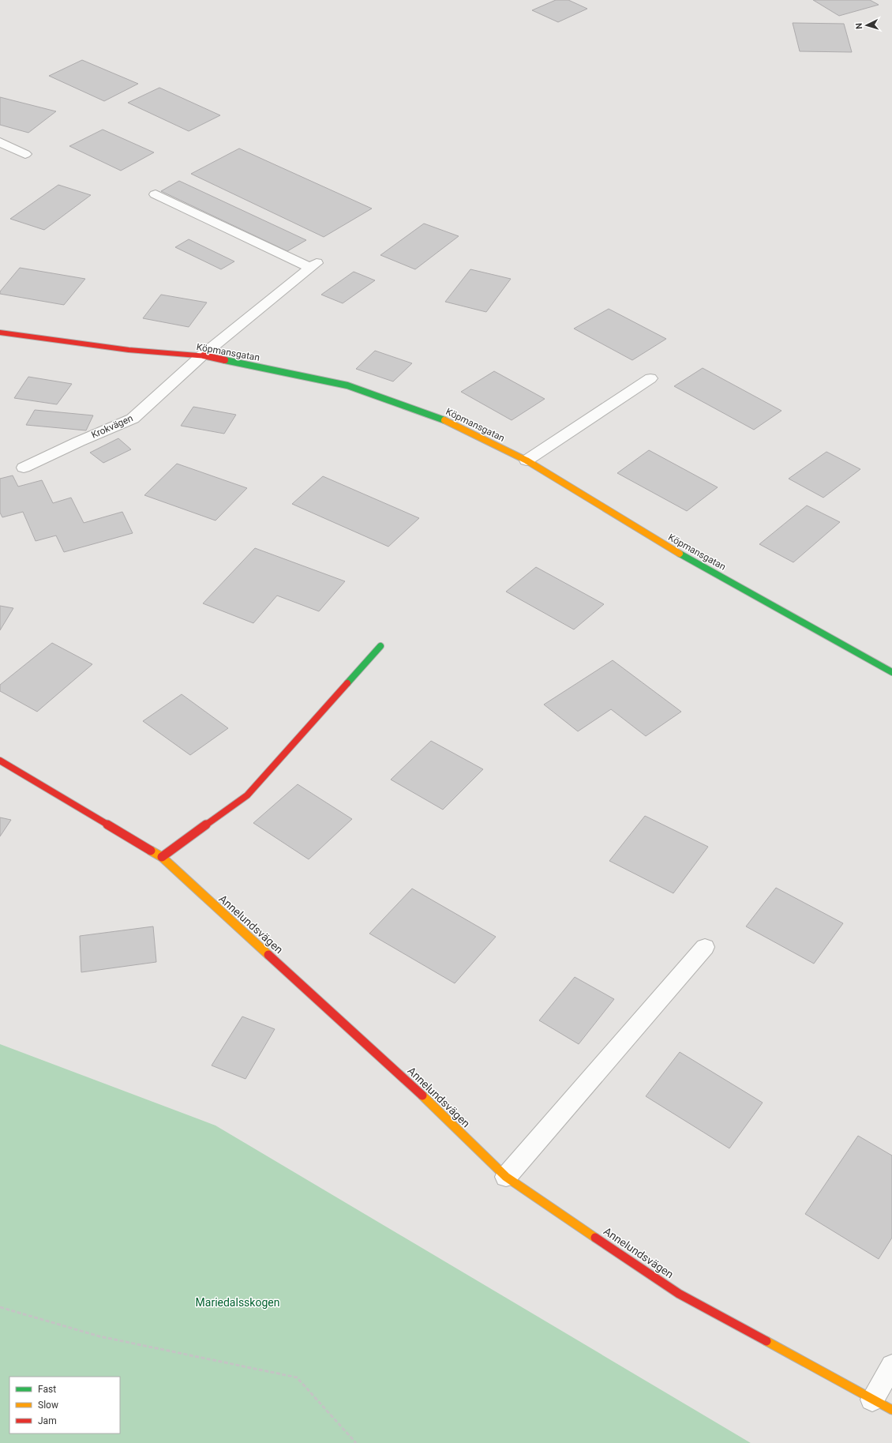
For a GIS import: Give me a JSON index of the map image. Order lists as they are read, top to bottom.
{
  "streets": {
    "street": ["Köpmansgatan", "Krokvägen", "Annelundsvägen"]
  },
  "crossings": [
    ["Köpmansgatan", "Krokvägen"]
  ],
  "parks": ["Mariedalsskogen"],
  "legend": ["Fast", "Slow", "Jam"],
  "north": "left"
}
